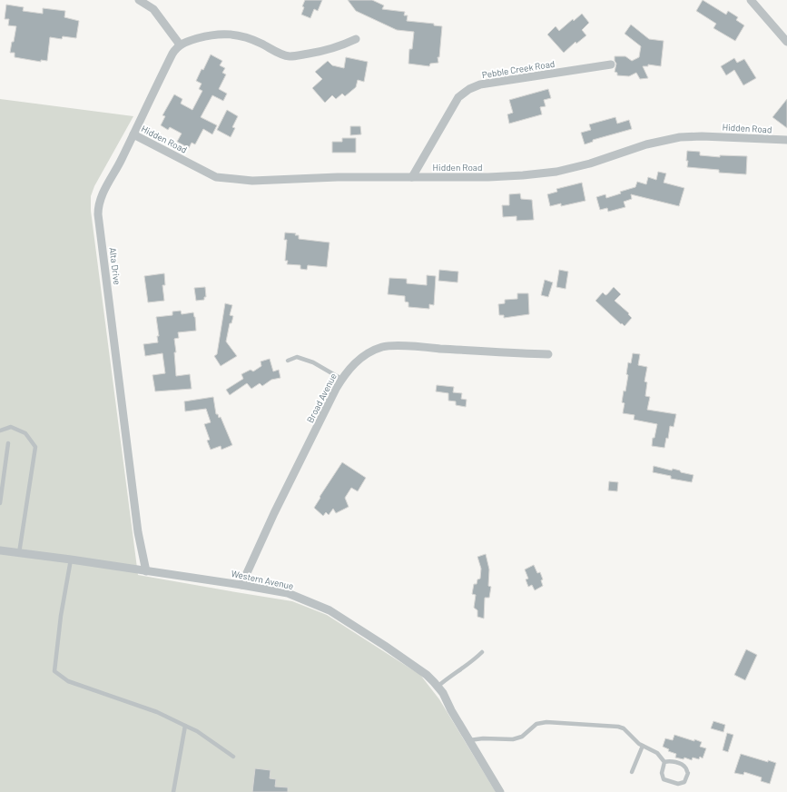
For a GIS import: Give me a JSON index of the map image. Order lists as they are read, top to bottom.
{
  "streets": {
    "street": [
      "Pebble Creek Road",
      "Hidden Road",
      "Alta Drive",
      "Broad Avenue",
      "Western Avenue"
    ]
  },
  "crossings": [
    ["Pebble Creek Road", "Hidden Road"],
    ["Hidden Road", "Alta Drive"],
    ["Alta Drive", "Western Avenue"],
    ["Broad Avenue", "Western Avenue"]
  ]
}
